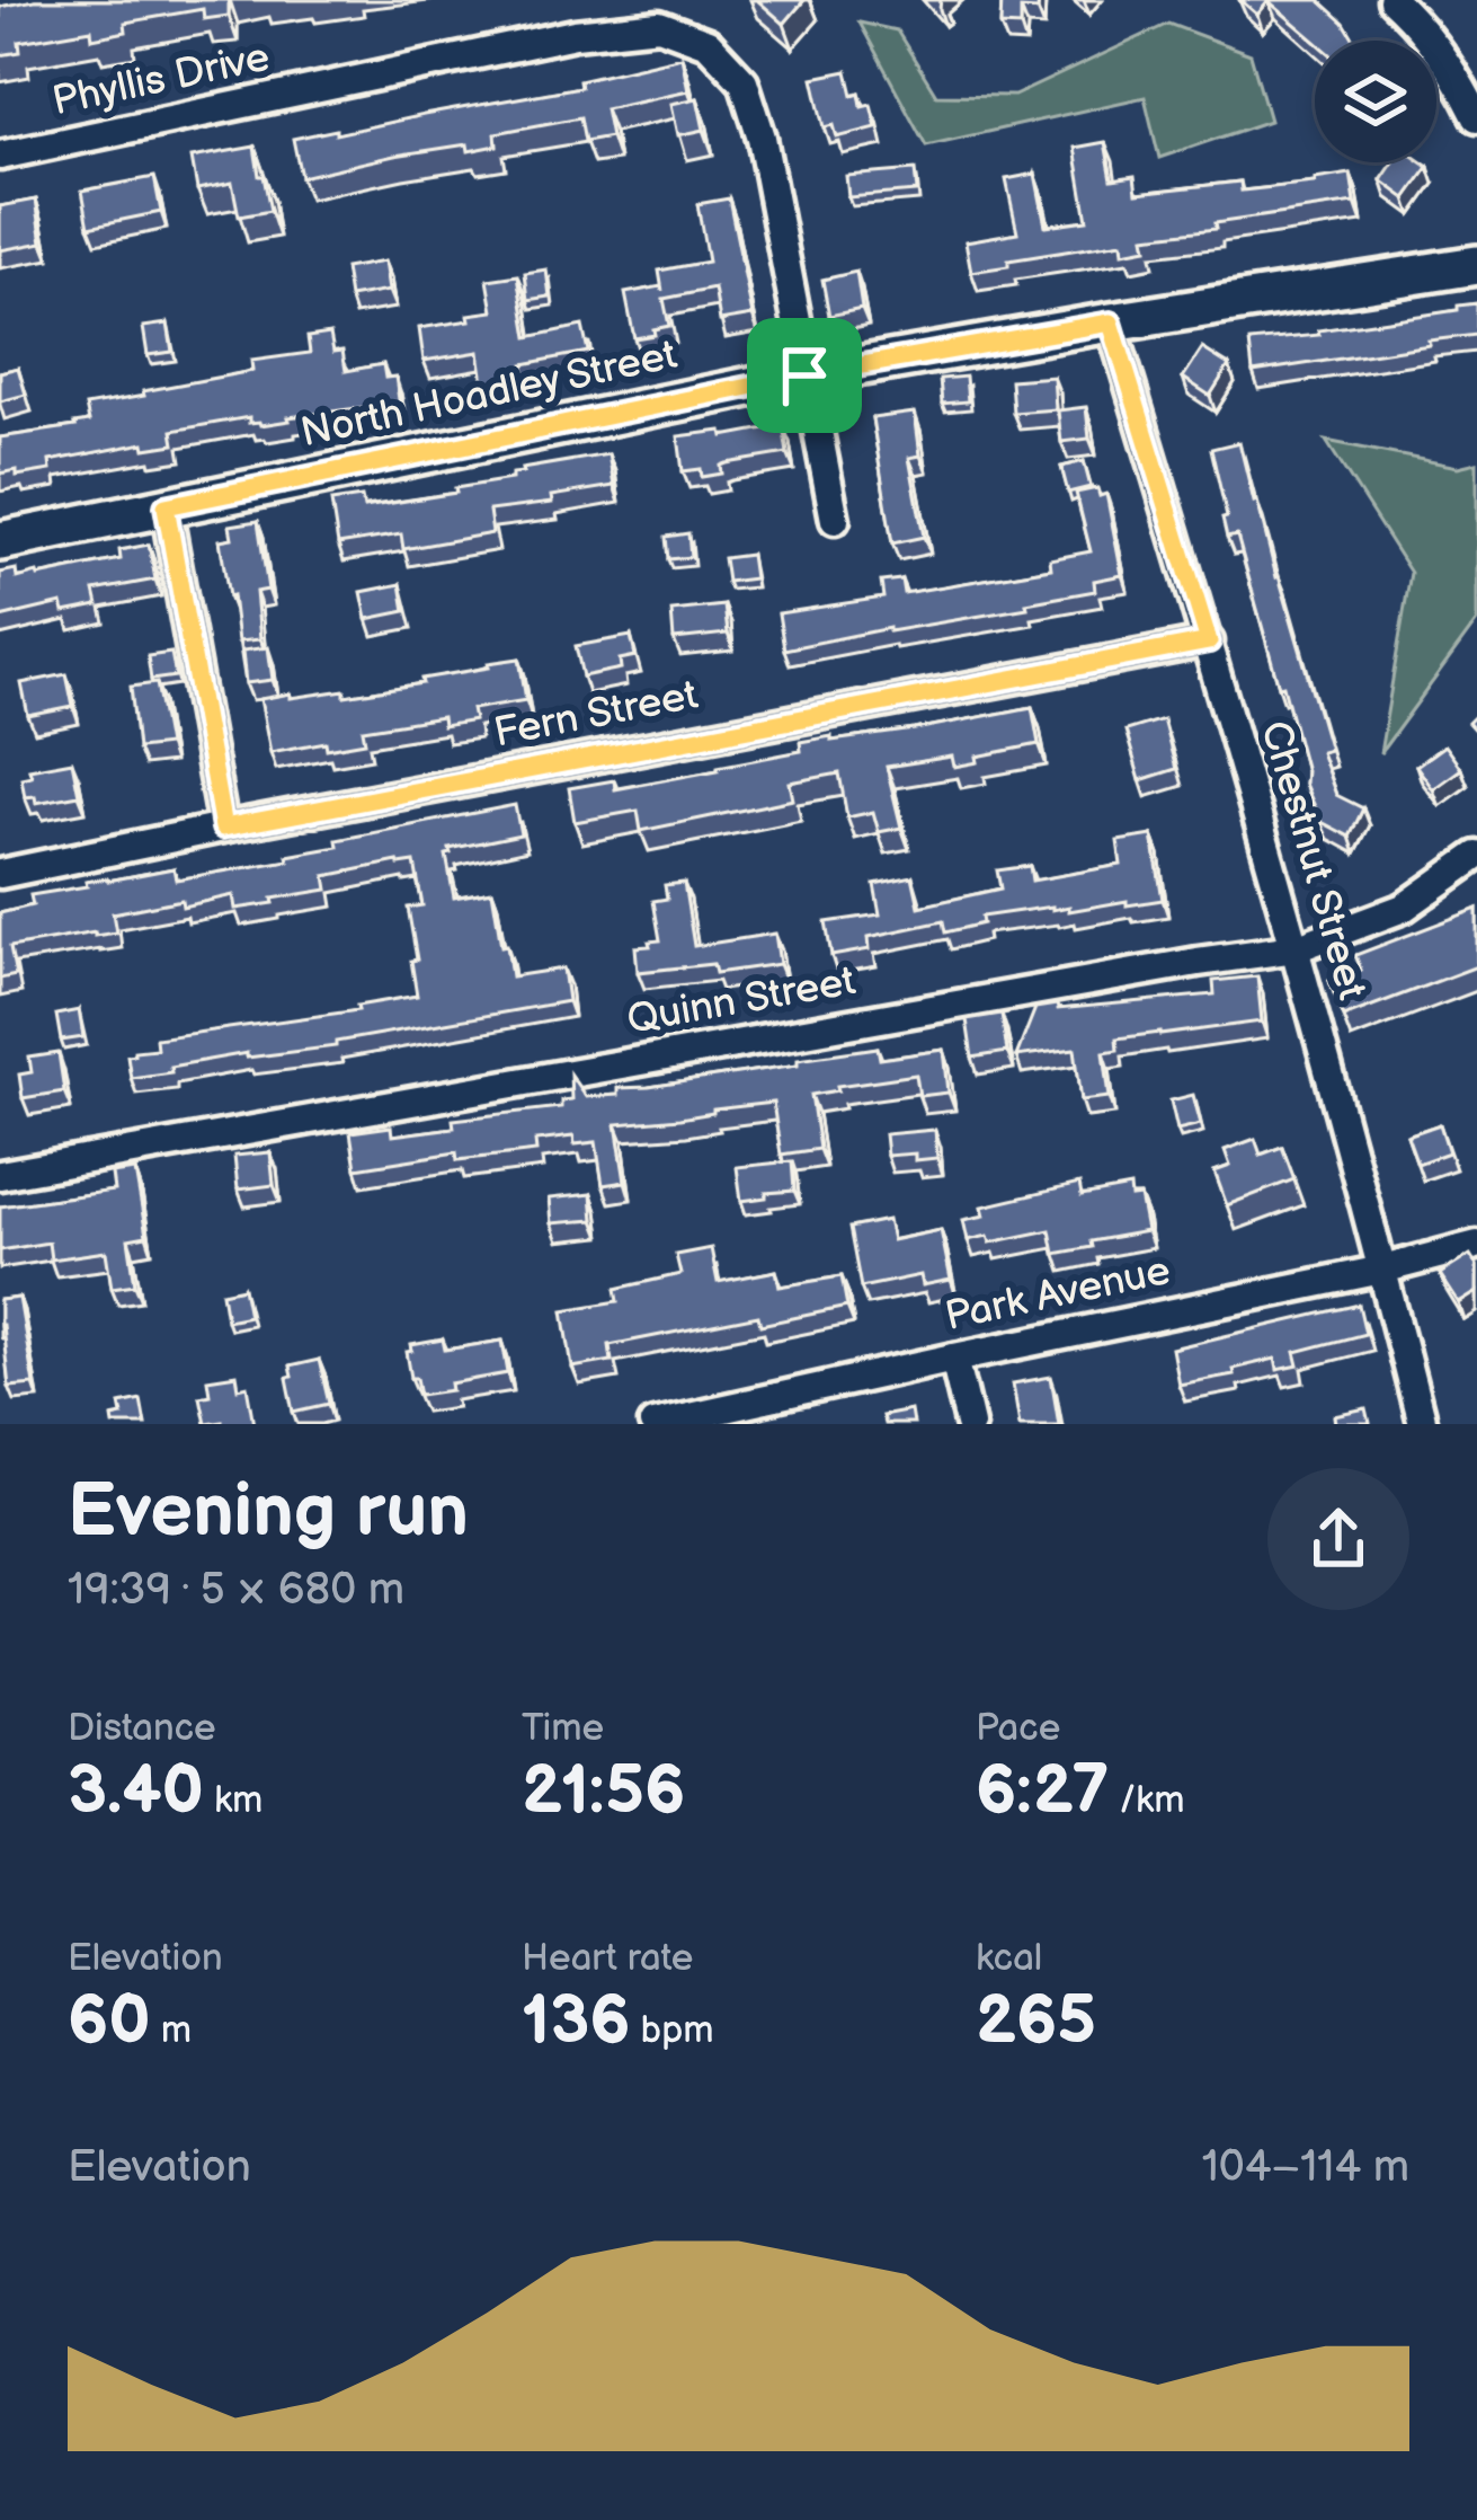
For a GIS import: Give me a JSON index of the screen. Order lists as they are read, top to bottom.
{
  "streets": {
    "street": [
      "Phyllis Drive",
      "North Hoadley Street",
      "Fern Street",
      "Chestnut Street",
      "Quinn Street",
      "Park Avenue"
    ]
  },
  "crossings": [
    ["Phyllis Drive", "North Hoadley Street"],
    ["North Hoadley Street", "Chestnut Street"],
    ["Fern Street", "Chestnut Street"],
    ["Chestnut Street", "Quinn Street"],
    ["Chestnut Street", "Park Avenue"]
  ],
  "page": {
    "heading": ["Evening run", "19:39 · 5 × 680 m"],
    "stats": [
      ["Distance", "3.40 km"],
      ["Time", "21:56"],
      ["Pace", "6:27 /km"],
      ["Elevation", "60 m"],
      ["Heart rate", "136 bpm"],
      ["kcal", "265"]
    ],
    "chart": ["Elevation", "104–114 m"]
  }
}
